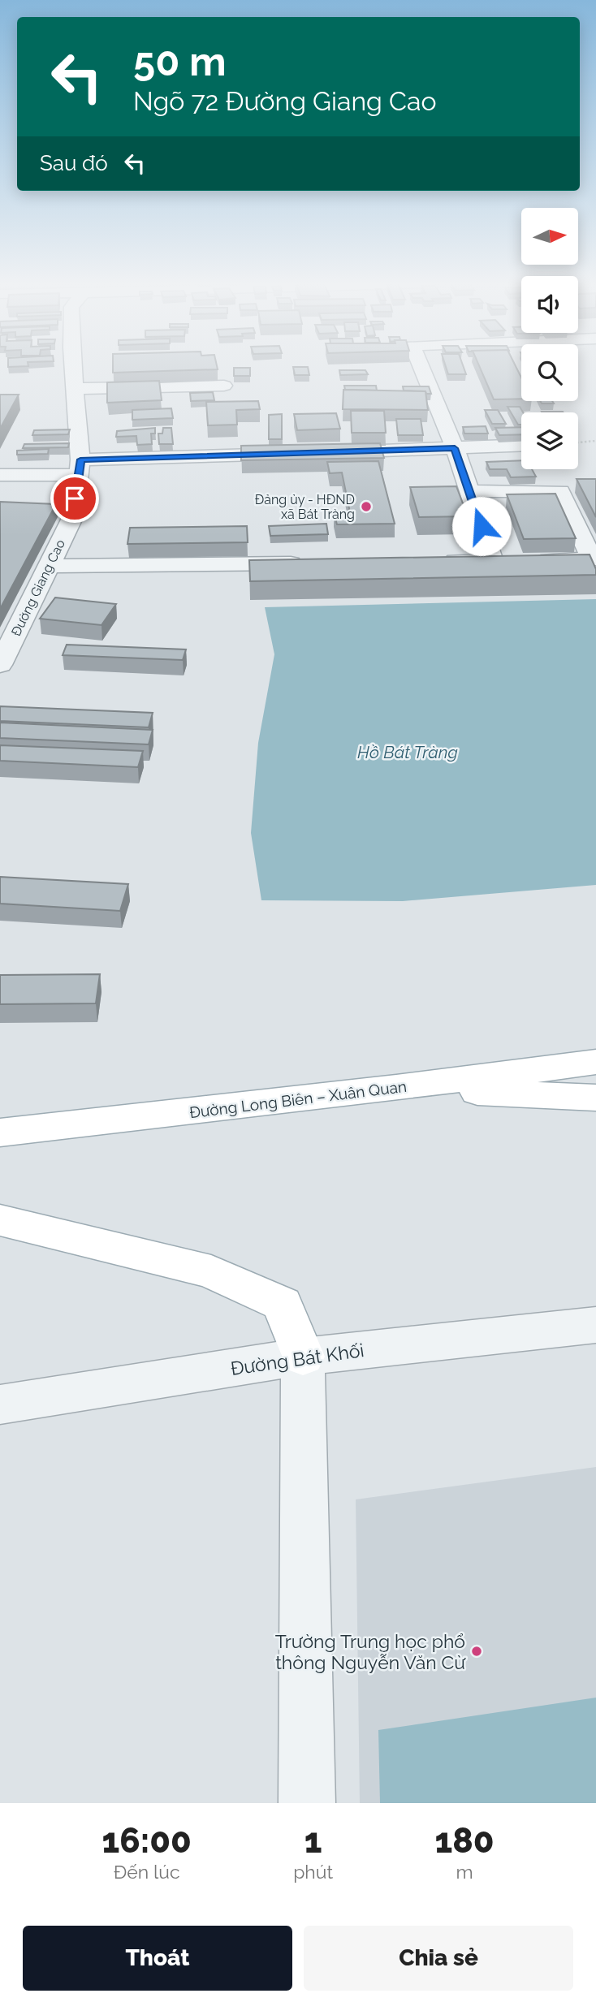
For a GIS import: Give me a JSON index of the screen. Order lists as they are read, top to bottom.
{
  "streets": {
    "main road": ["Đường Long Biên – Xuân Quan"],
    "street": ["Đường Giang Cao", "Đường Bát Khối"]
  },
  "water": ["Hồ Bát Tràng"],
  "places": ["Đảng ủy - HĐND xã Bát Tràng", "Trường Trung học phổ thông Nguyễn Văn Cừ"],
  "north": "right",
  "page": {
    "turn": ["50 m", "Ngõ 72 Đường Giang Cao"],
    "then": "Sau đó",
    "eta": [
      "16:00",
      "Đến lúc",
      "1",
      "phút",
      "180",
      "m"
    ],
    "buttons": ["Thoát", "Chia sẻ"]
  }
}
